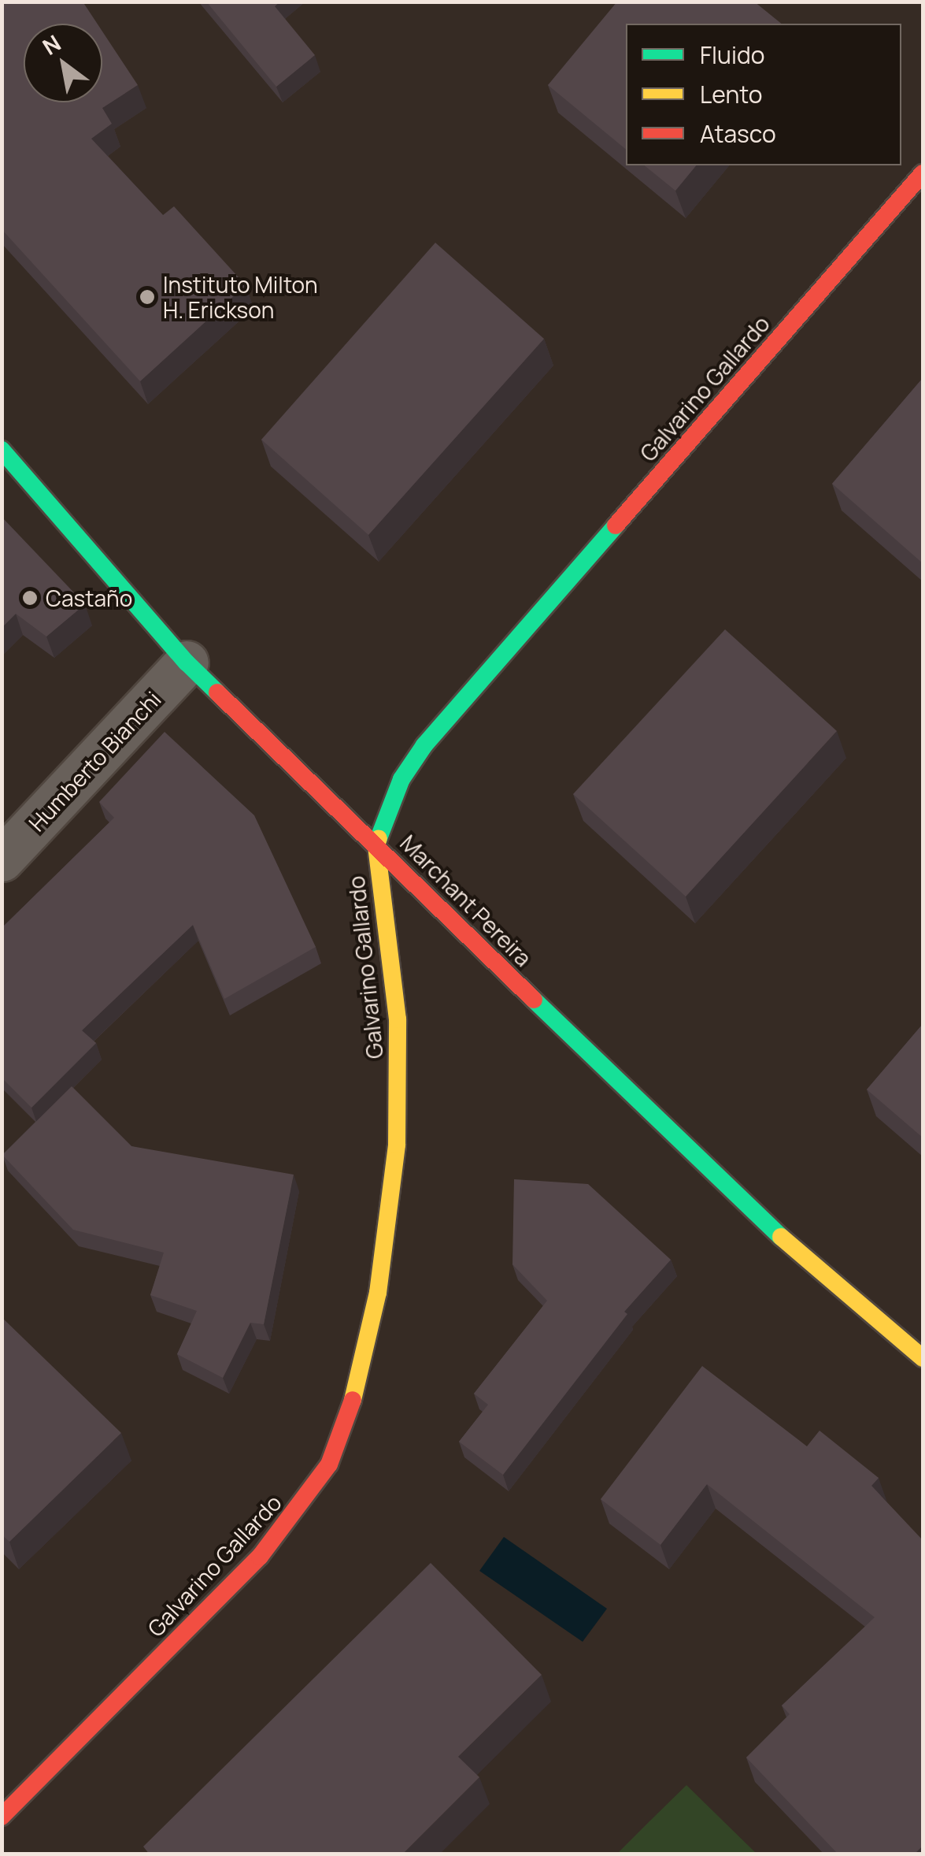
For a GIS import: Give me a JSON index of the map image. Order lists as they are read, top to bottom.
{
  "streets": {
    "street": ["Galvarino Gallardo", "Humberto Bianchi", "Marchant Pereira"]
  },
  "crossings": [
    ["Galvarino Gallardo", "Marchant Pereira"],
    ["Humberto Bianchi", "Marchant Pereira"]
  ],
  "places": ["Instituto Milton H. Erickson", "Castaño"],
  "legend": ["Fluido", "Lento", "Atasco"],
  "north": "top left"
}
